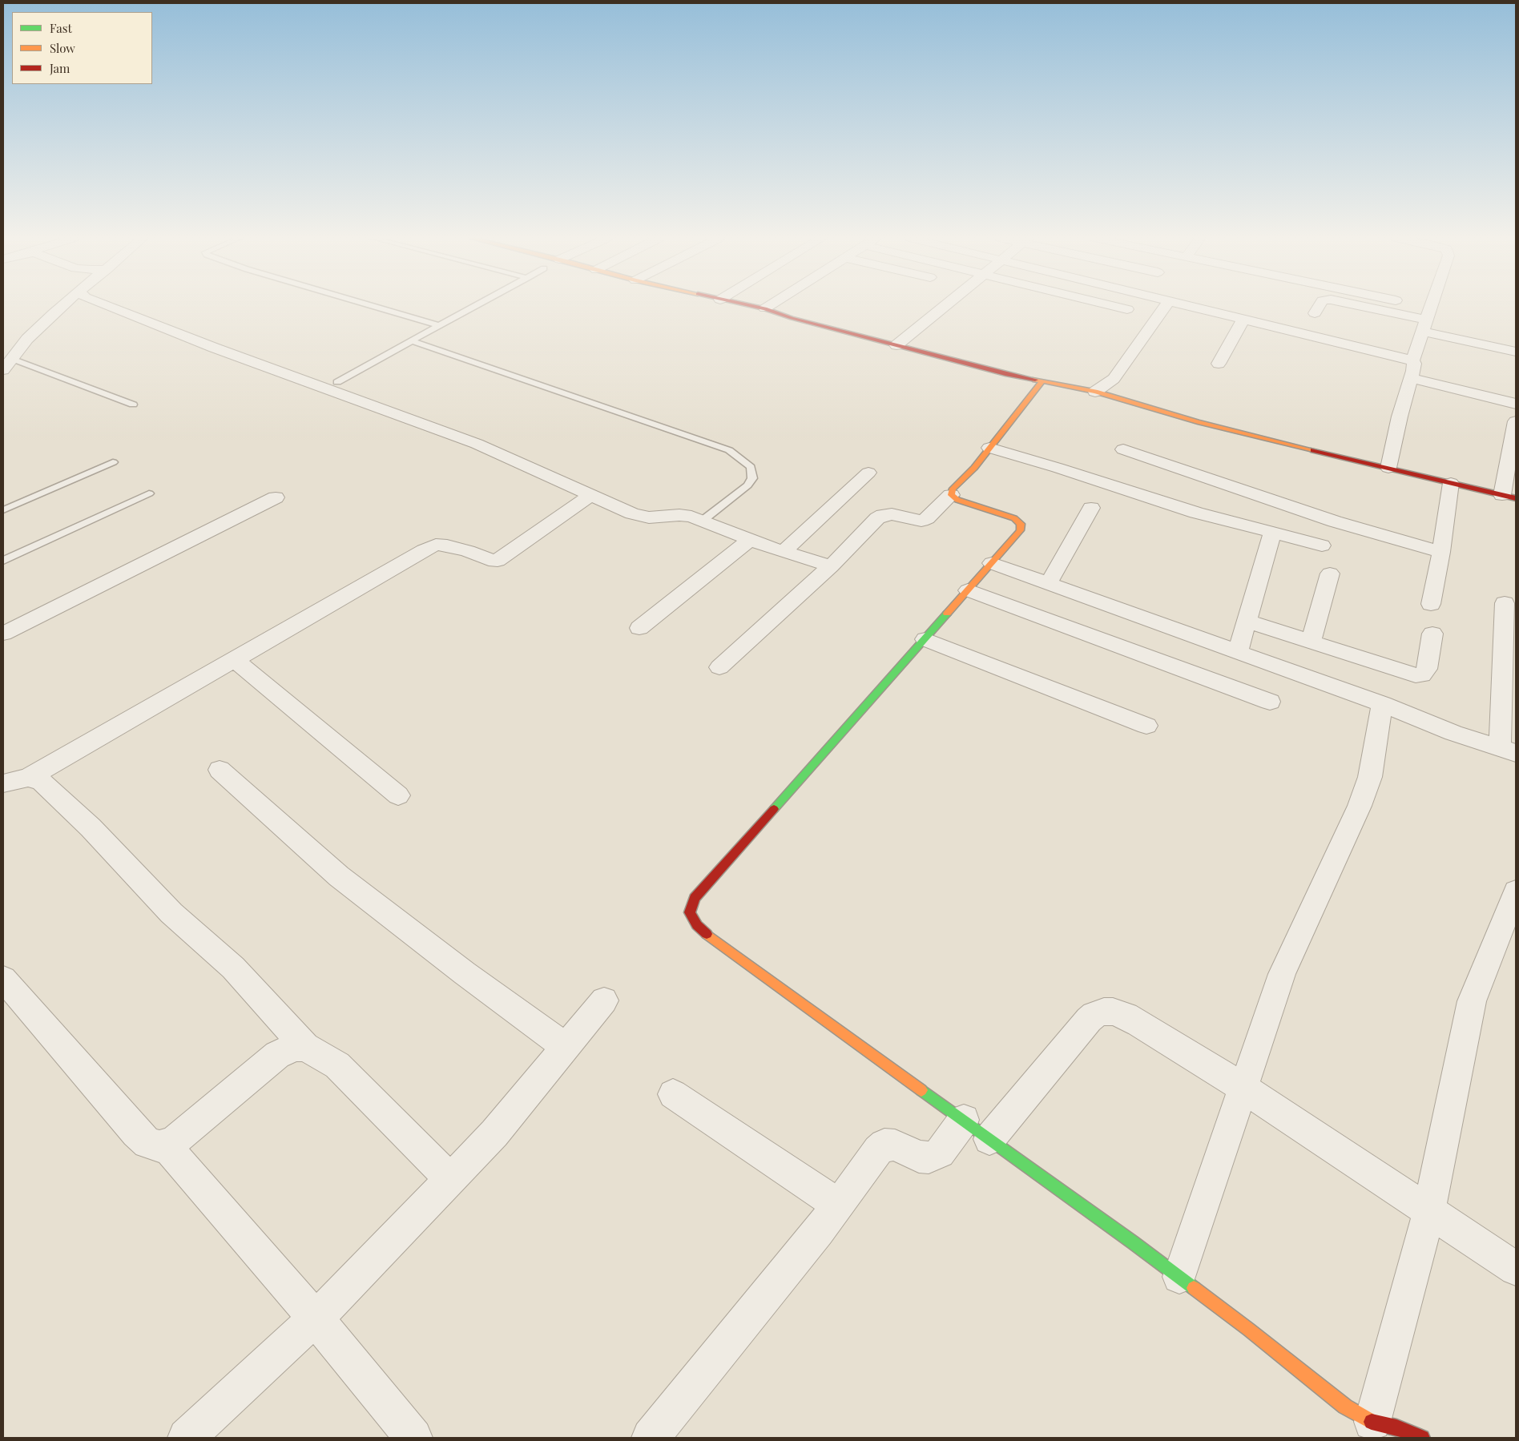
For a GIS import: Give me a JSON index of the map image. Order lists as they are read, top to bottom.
{
  "legend": ["Fast", "Slow", "Jam"]
}
